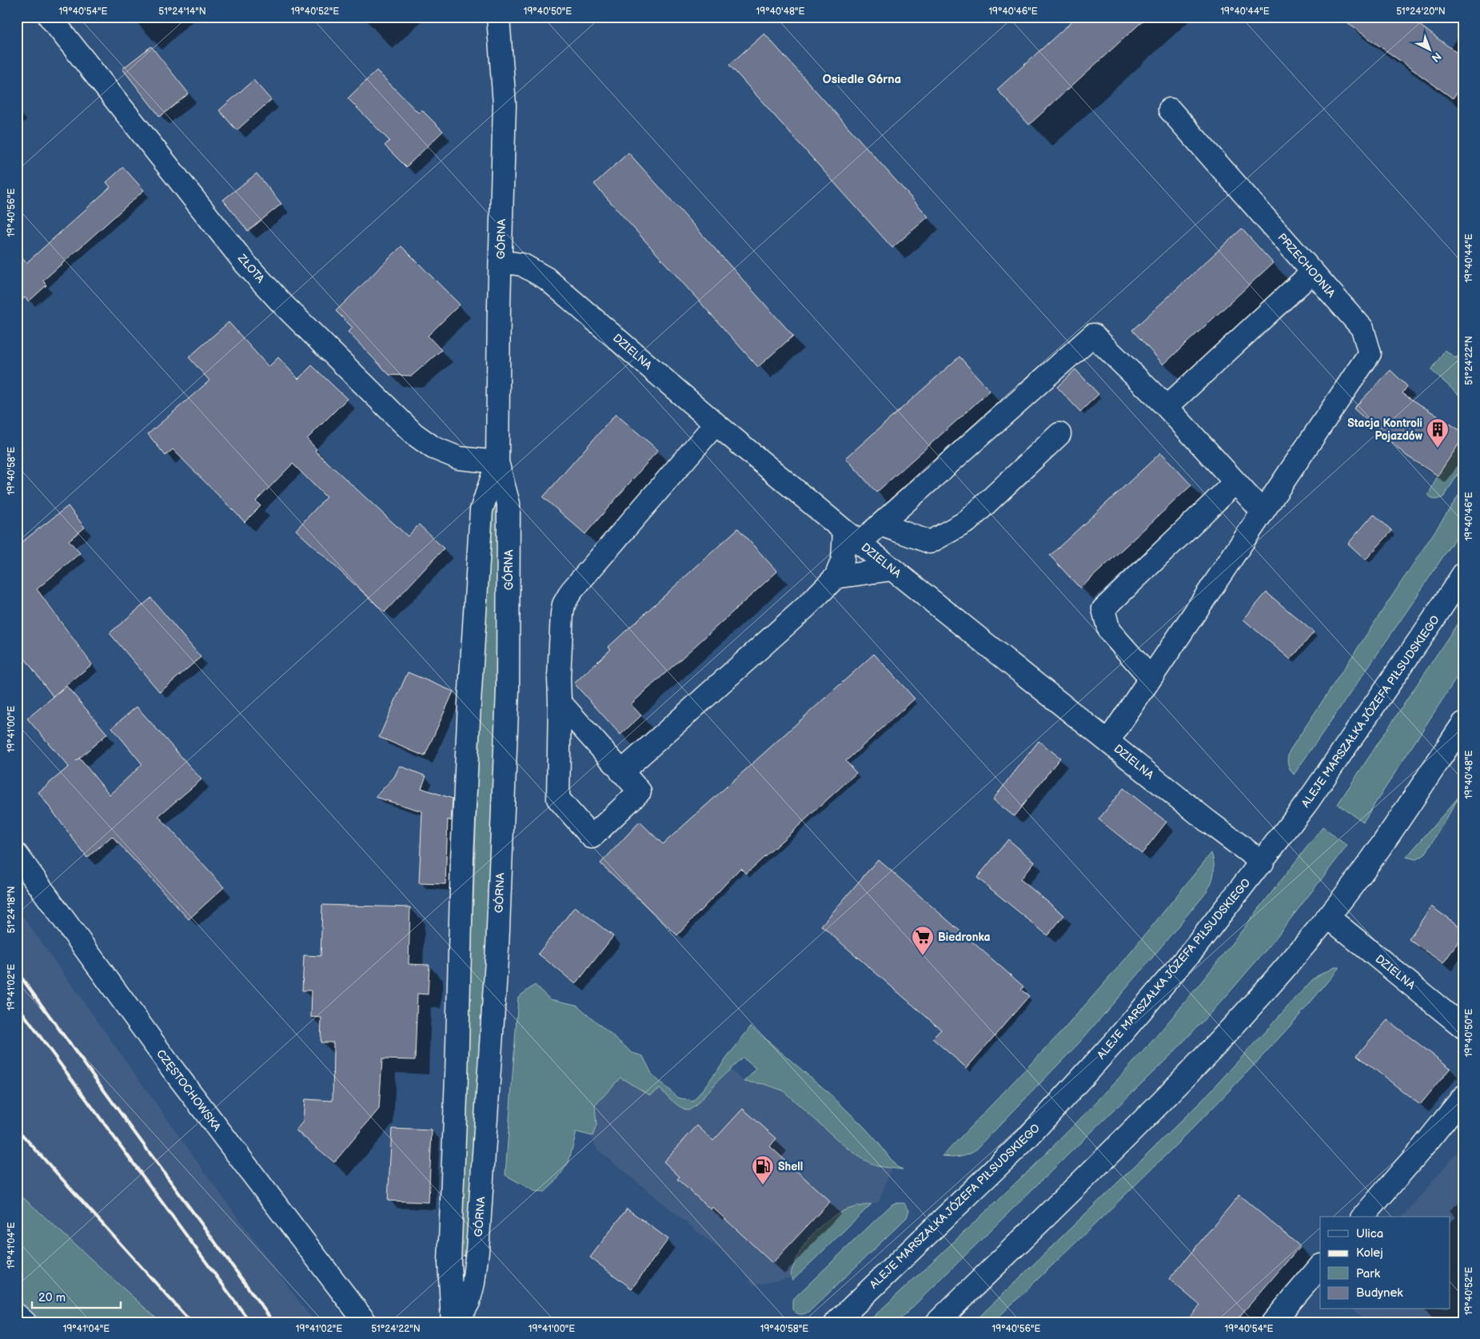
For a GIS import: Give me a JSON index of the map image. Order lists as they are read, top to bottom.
{
  "streets": {
    "street": [
      "GÓRNA",
      "PRZECHODNIA",
      "ZŁOTA",
      "DZIELNA",
      "ALEJE MARSZAŁKA JÓZEFA PIŁSUDSKIEGO",
      "CZĘSTOCHOWSKA"
    ]
  },
  "crossings": [
    ["GÓRNA", "ZŁOTA"],
    ["GÓRNA", "DZIELNA"],
    ["DZIELNA", "ALEJE MARSZAŁKA JÓZEFA PIŁSUDSKIEGO"]
  ],
  "districts": ["Osiedle Górna"],
  "places": {
    "building": ["Stacja Kontroli Pojazdów"],
    "supermarket": ["Biedronka"],
    "fuel station": ["Shell"]
  },
  "legend": [
    "Ulica",
    "Kolej",
    "Park",
    "Budynek"
  ],
  "scale_bar": "20 m",
  "north": "bottom right",
  "coordinates": [
    "19°40'54\"E",
    "51°24'14\"N",
    "19°40'52\"E",
    "19°40'50\"E",
    "19°40'48\"E",
    "19°40'46\"E",
    "19°40'44\"E",
    "51°24'20\"N",
    "19°40'56\"E",
    "51°24'22\"N",
    "19°40'58\"E",
    "19°41'00\"E",
    "51°24'18\"N",
    "19°41'02\"E",
    "19°41'04\"E"
  ]
}
